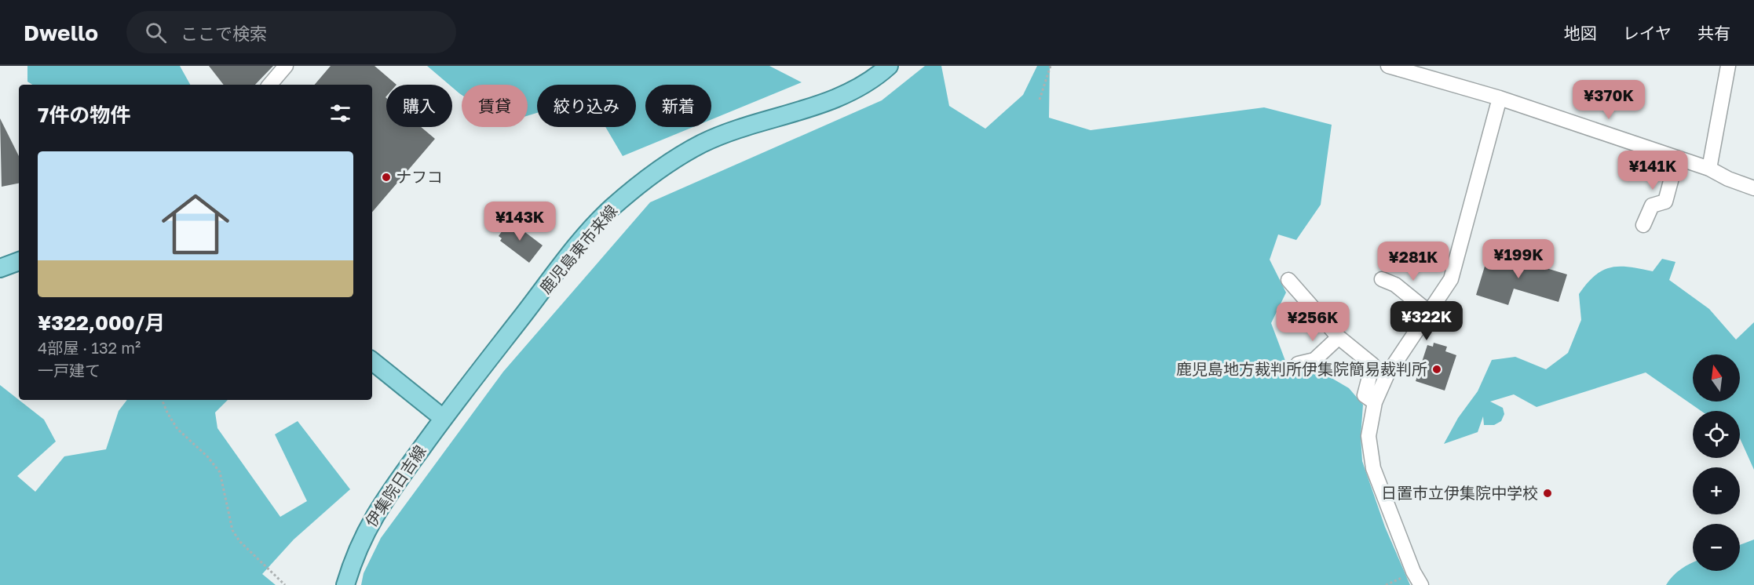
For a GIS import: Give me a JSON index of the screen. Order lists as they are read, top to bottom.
{
  "streets": {
    "main road": ["鹿児島東市来線", "伊集院日吉線"]
  },
  "crossings": [
    ["鹿児島東市来線", "伊集院日吉線"]
  ],
  "places": ["ナフコ", "鹿児島地方裁判所伊集院簡易裁判所", "日置市立伊集院中学校"],
  "north": "top",
  "page": {
    "header": "Dwello",
    "search": "ここで検索",
    "nav": ["地図", "レイヤ", "共有"],
    "price": [
      "¥370K",
      "¥141K",
      "¥143K",
      "¥199K",
      "¥281K",
      "¥322K",
      "¥256K"
    ],
    "chip": [
      "購入",
      "賃貸",
      "絞り込み",
      "新着"
    ],
    "heading": "7件の物件",
    "list": [
      {
        "name": "¥322,000/月",
        "note": "4部屋 · 132 m² · 一戸建て"
      }
    ],
    "map_buttons": ["+", "−"]
  }
}
